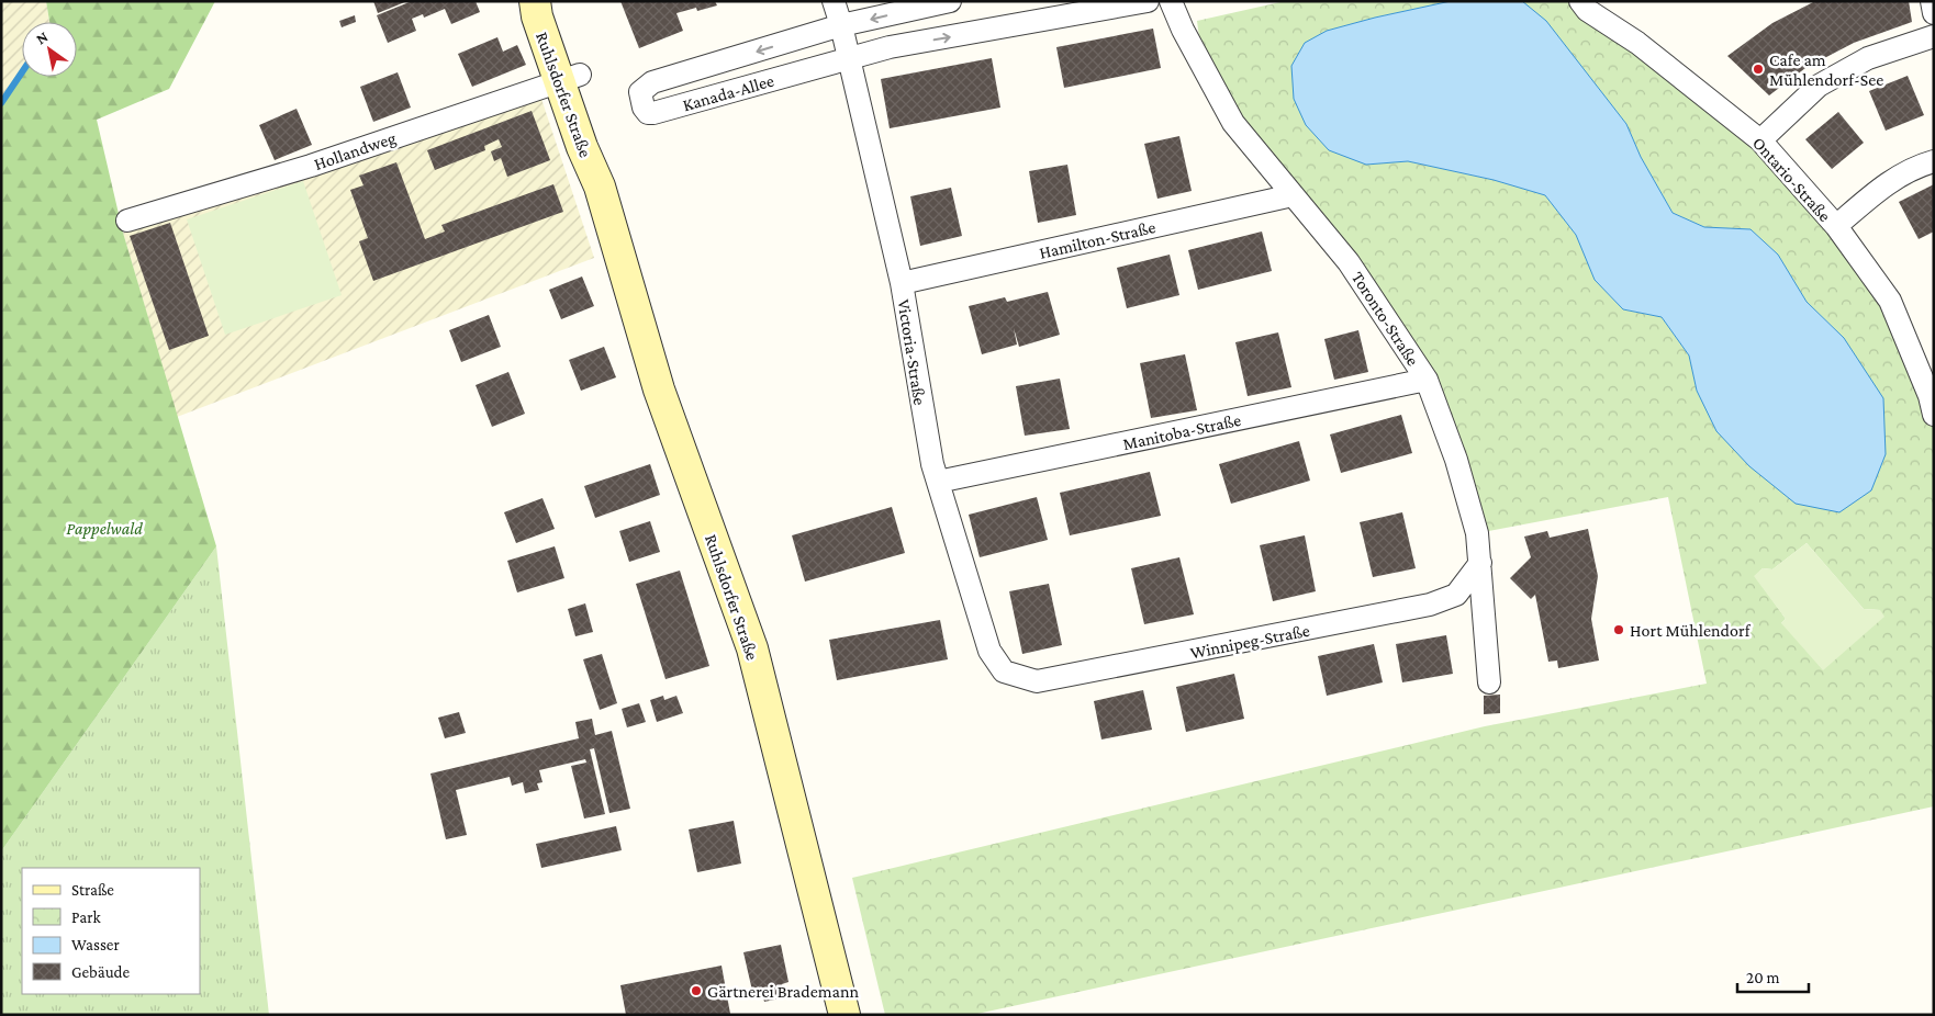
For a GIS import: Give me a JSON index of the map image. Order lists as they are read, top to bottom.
{
  "streets": {
    "main road": ["Ruhlsdorfer Straße"],
    "street": [
      "Kanada-Allee",
      "Hollandweg",
      "Ontario-Straße",
      "Hamilton-Straße",
      "Toronto-Straße",
      "Victoria-Straße",
      "Manitoba-Straße",
      "Winnipeg-Straße"
    ]
  },
  "crossings": [
    ["Kanada-Allee", "Victoria-Straße"],
    ["Ruhlsdorfer Straße", "Hollandweg"],
    ["Hamilton-Straße", "Toronto-Straße"],
    ["Hamilton-Straße", "Victoria-Straße"],
    ["Toronto-Straße", "Manitoba-Straße"],
    ["Toronto-Straße", "Winnipeg-Straße"],
    ["Victoria-Straße", "Manitoba-Straße"],
    ["Victoria-Straße", "Winnipeg-Straße"]
  ],
  "parks": ["Pappelwald"],
  "places": ["Cafe am Mühlendorf-See", "Hort Mühlendorf", "Gärtnerei Brademann"],
  "legend": [
    "Straße",
    "Park",
    "Wasser",
    "Gebäude"
  ],
  "scale_bar": "20 m",
  "north": "top left"
}
